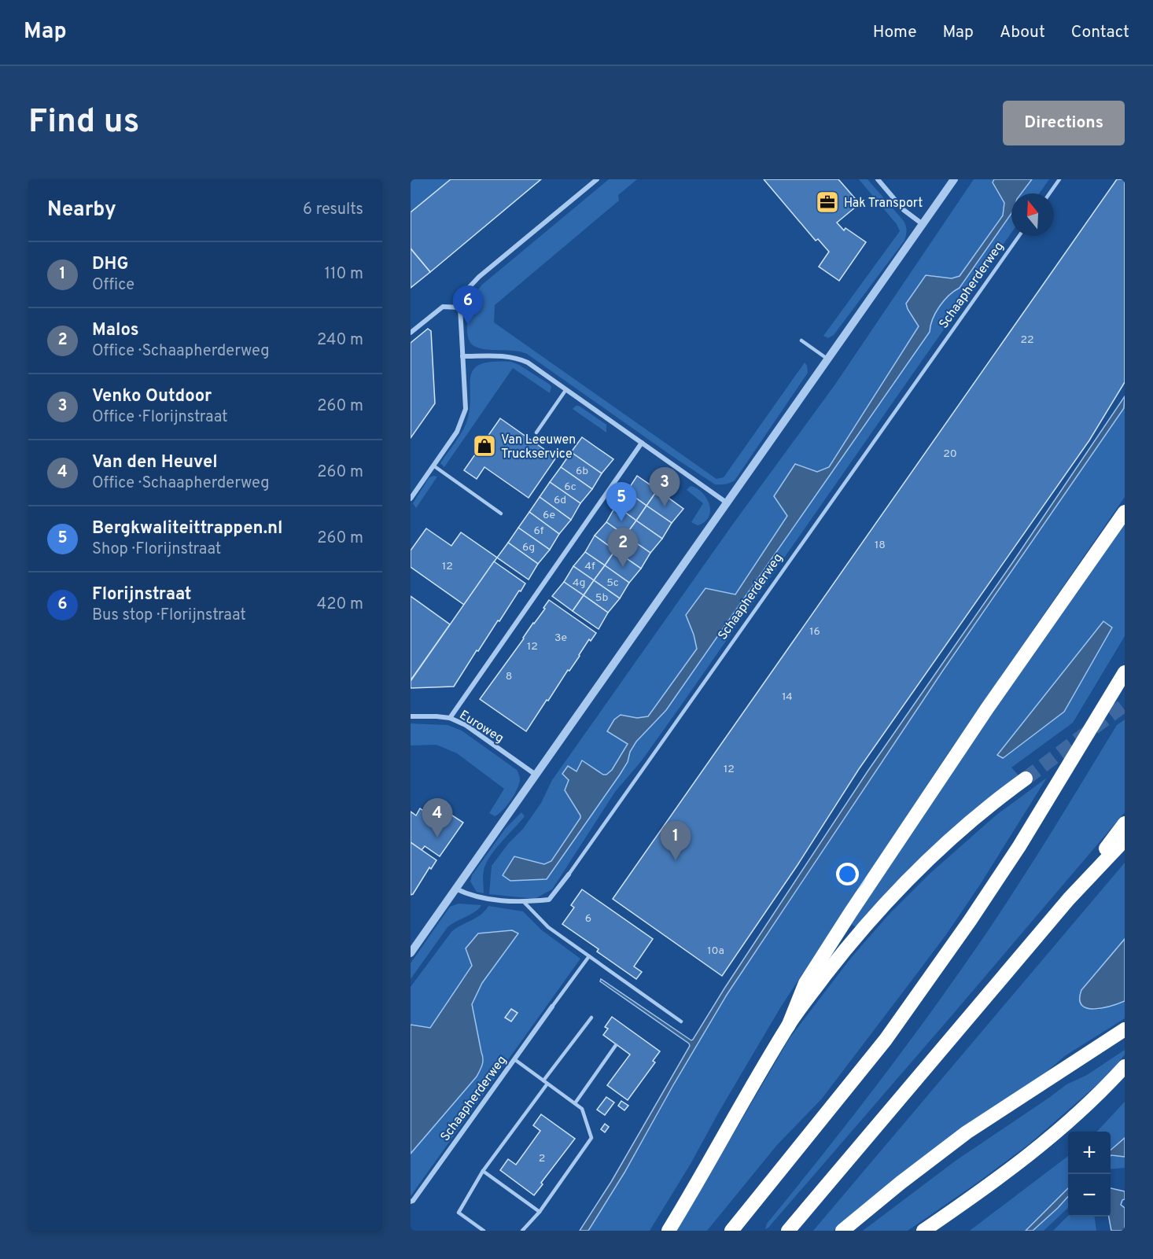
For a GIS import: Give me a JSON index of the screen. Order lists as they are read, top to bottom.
{
  "streets": {
    "street": ["Schaapherderweg", "Euroweg"]
  },
  "places": {
    "office": ["Hak Transport"],
    "shop": ["Van Leeuwen Truckservice"]
  },
  "house_numbers": [
    "22",
    "20",
    "6b",
    "6c",
    "6d",
    "6e",
    "6f",
    "18",
    "6g",
    "12",
    "4f",
    "4g",
    "5c",
    "5b",
    "16",
    "3e",
    "12",
    "8",
    "14",
    "12",
    "6",
    "10a",
    "2"
  ],
  "north": "top",
  "page": {
    "header": "Map",
    "nav": [
      "Home",
      "Map",
      "About",
      "Contact"
    ],
    "buttons": "Directions",
    "title": "Find us",
    "heading": ["Nearby", "6 results"],
    "list": [
      {
        "mark": "1",
        "name": "DHG",
        "note": "Office",
        "value": "110 m"
      },
      {
        "mark": "2",
        "name": "Malos",
        "note": "Office · Schaapherderweg",
        "value": "240 m"
      },
      {
        "mark": "3",
        "name": "Venko Outdoor",
        "note": "Office · Florijnstraat",
        "value": "260 m"
      },
      {
        "mark": "4",
        "name": "Van den Heuvel",
        "note": "Office · Schaapherderweg",
        "value": "260 m"
      },
      {
        "mark": "5",
        "name": "Bergkwaliteittrappen.nl",
        "note": "Shop · Florijnstraat",
        "value": "260 m"
      },
      {
        "mark": "6",
        "name": "Florijnstraat",
        "note": "Bus stop · Florijnstraat",
        "value": "420 m"
      }
    ],
    "pins": [
      "6",
      "3",
      "5",
      "2",
      "4",
      "1"
    ],
    "map_buttons": ["+", "−"]
  }
}
